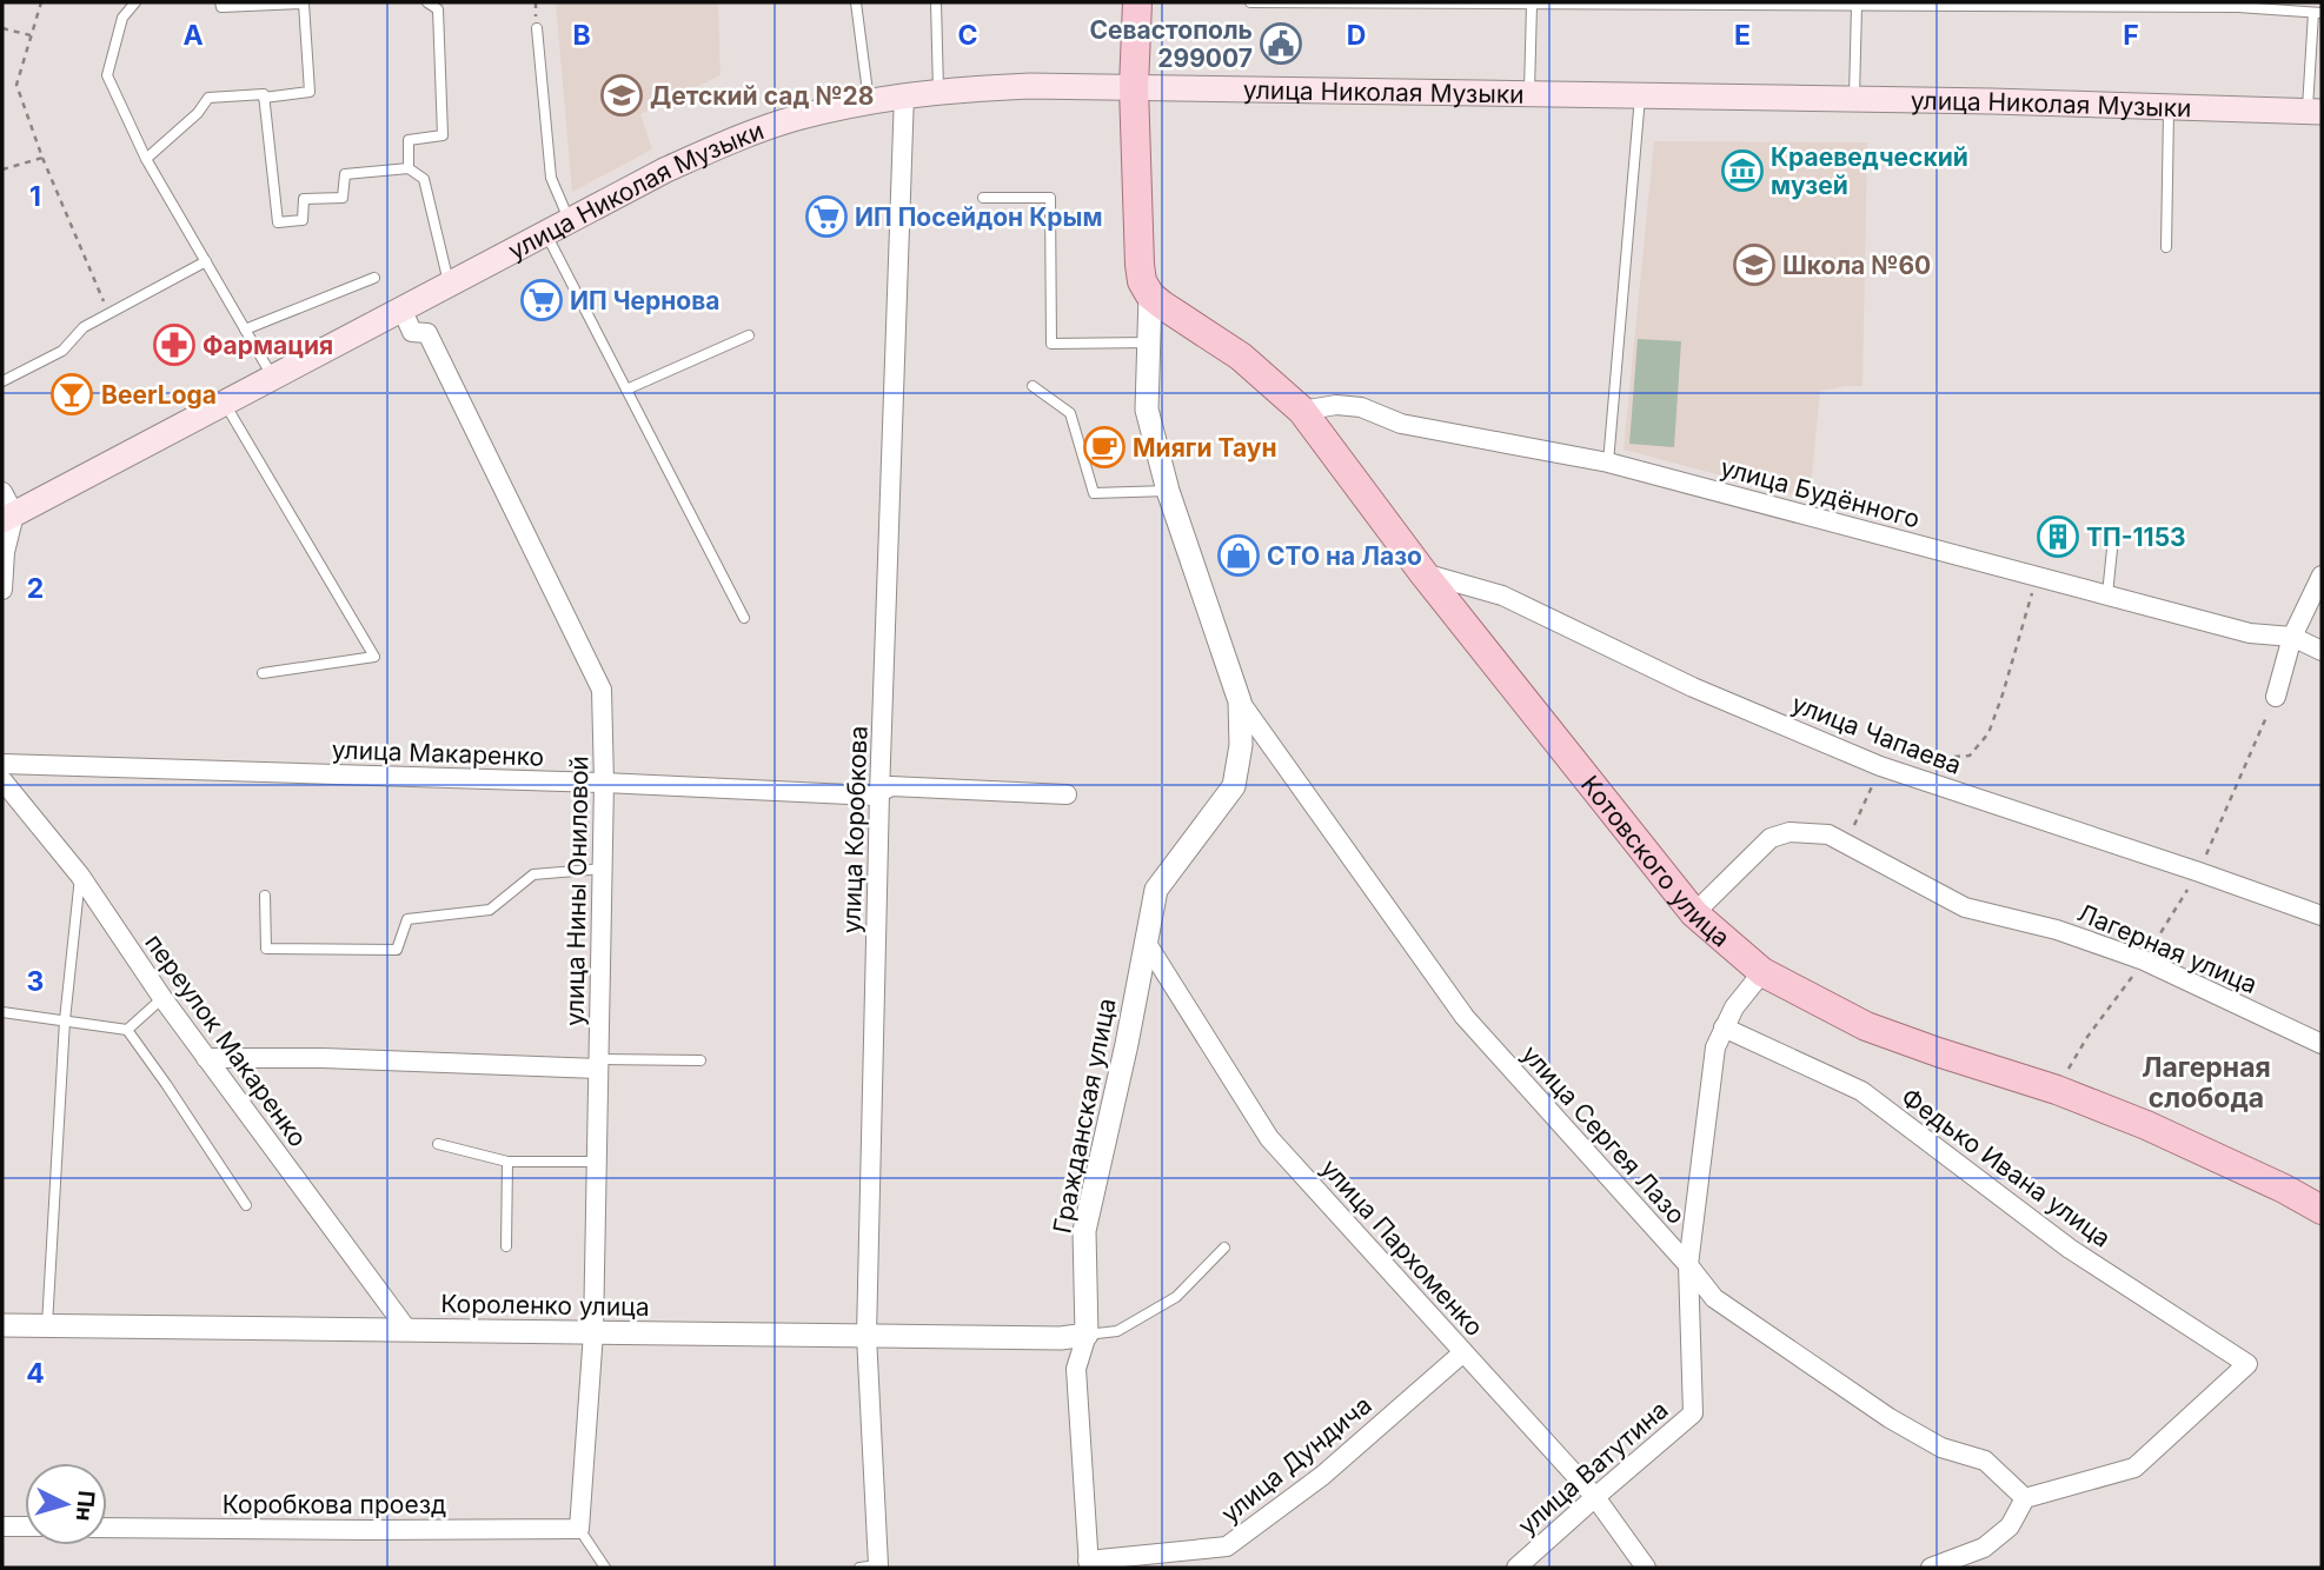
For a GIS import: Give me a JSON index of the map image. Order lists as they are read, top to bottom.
{
  "streets": {
    "main road": ["улица Николая Музыки", "Котовского улица"],
    "street": [
      "улица Будённого",
      "улица Чапаева",
      "улица Макаренко",
      "улица Коробкова",
      "улица Нины Ониловой",
      "Лагерная улица",
      "переулок Макаренко",
      "Гражданская улица",
      "улица Сергея Лазо",
      "Федько Ивана улица",
      "улица Пархоменко",
      "Короленко улица",
      "улица Дундича",
      "улица Ватутина",
      "Коробкова проезд"
    ]
  },
  "crossings": [
    ["улица Николая Музыки", "улица Коробкова"],
    ["улица Николая Музыки", "улица Нины Ониловой"],
    ["улица Будённого", "Котовского улица"],
    ["улица Чапаева", "Котовского улица"],
    ["улица Макаренко", "улица Коробкова"],
    ["улица Макаренко", "улица Нины Ониловой"],
    ["улица Коробкова", "Короленко улица"],
    ["Котовского улица", "Лагерная улица"],
    ["Котовского улица", "Гражданская улица"],
    ["Котовского улица", "улица Ватутина"],
    ["улица Нины Ониловой", "Короленко улица"],
    ["улица Нины Ониловой", "Коробкова проезд"],
    ["переулок Макаренко", "Короленко улица"],
    ["Гражданская улица", "улица Сергея Лазо"],
    ["Гражданская улица", "улица Пархоменко"],
    ["Гражданская улица", "Короленко улица"],
    ["Гражданская улица", "улица Дундича"],
    ["улица Сергея Лазо", "Федько Ивана улица"],
    ["улица Сергея Лазо", "улица Ватутина"],
    ["Федько Ивана улица", "улица Ватутина"],
    ["улица Пархоменко", "улица Дундича"],
    ["улица Пархоменко", "улица Ватутина"]
  ],
  "districts": ["Лагерная слобода"],
  "places": {
    "public building": ["Севастополь 299007"],
    "school or university": ["Детский сад №28", "Школа №60"],
    "museum": ["Краеведческий музей"],
    "supermarket": ["ИП Посейдон Крым", "ИП Чернова"],
    "pharmacy": ["Фармация"],
    "bar": ["BeerLoga"],
    "cafe": ["Мияги Таун"],
    "building": ["ТП-1153"],
    "shop": ["СТО на Лазо"]
  },
  "north": "right",
  "grid": {
    "columns": [
      "A",
      "B",
      "C",
      "D",
      "E",
      "F"
    ],
    "rows": [
      "1",
      "2",
      "3",
      "4"
    ]
  }
}
